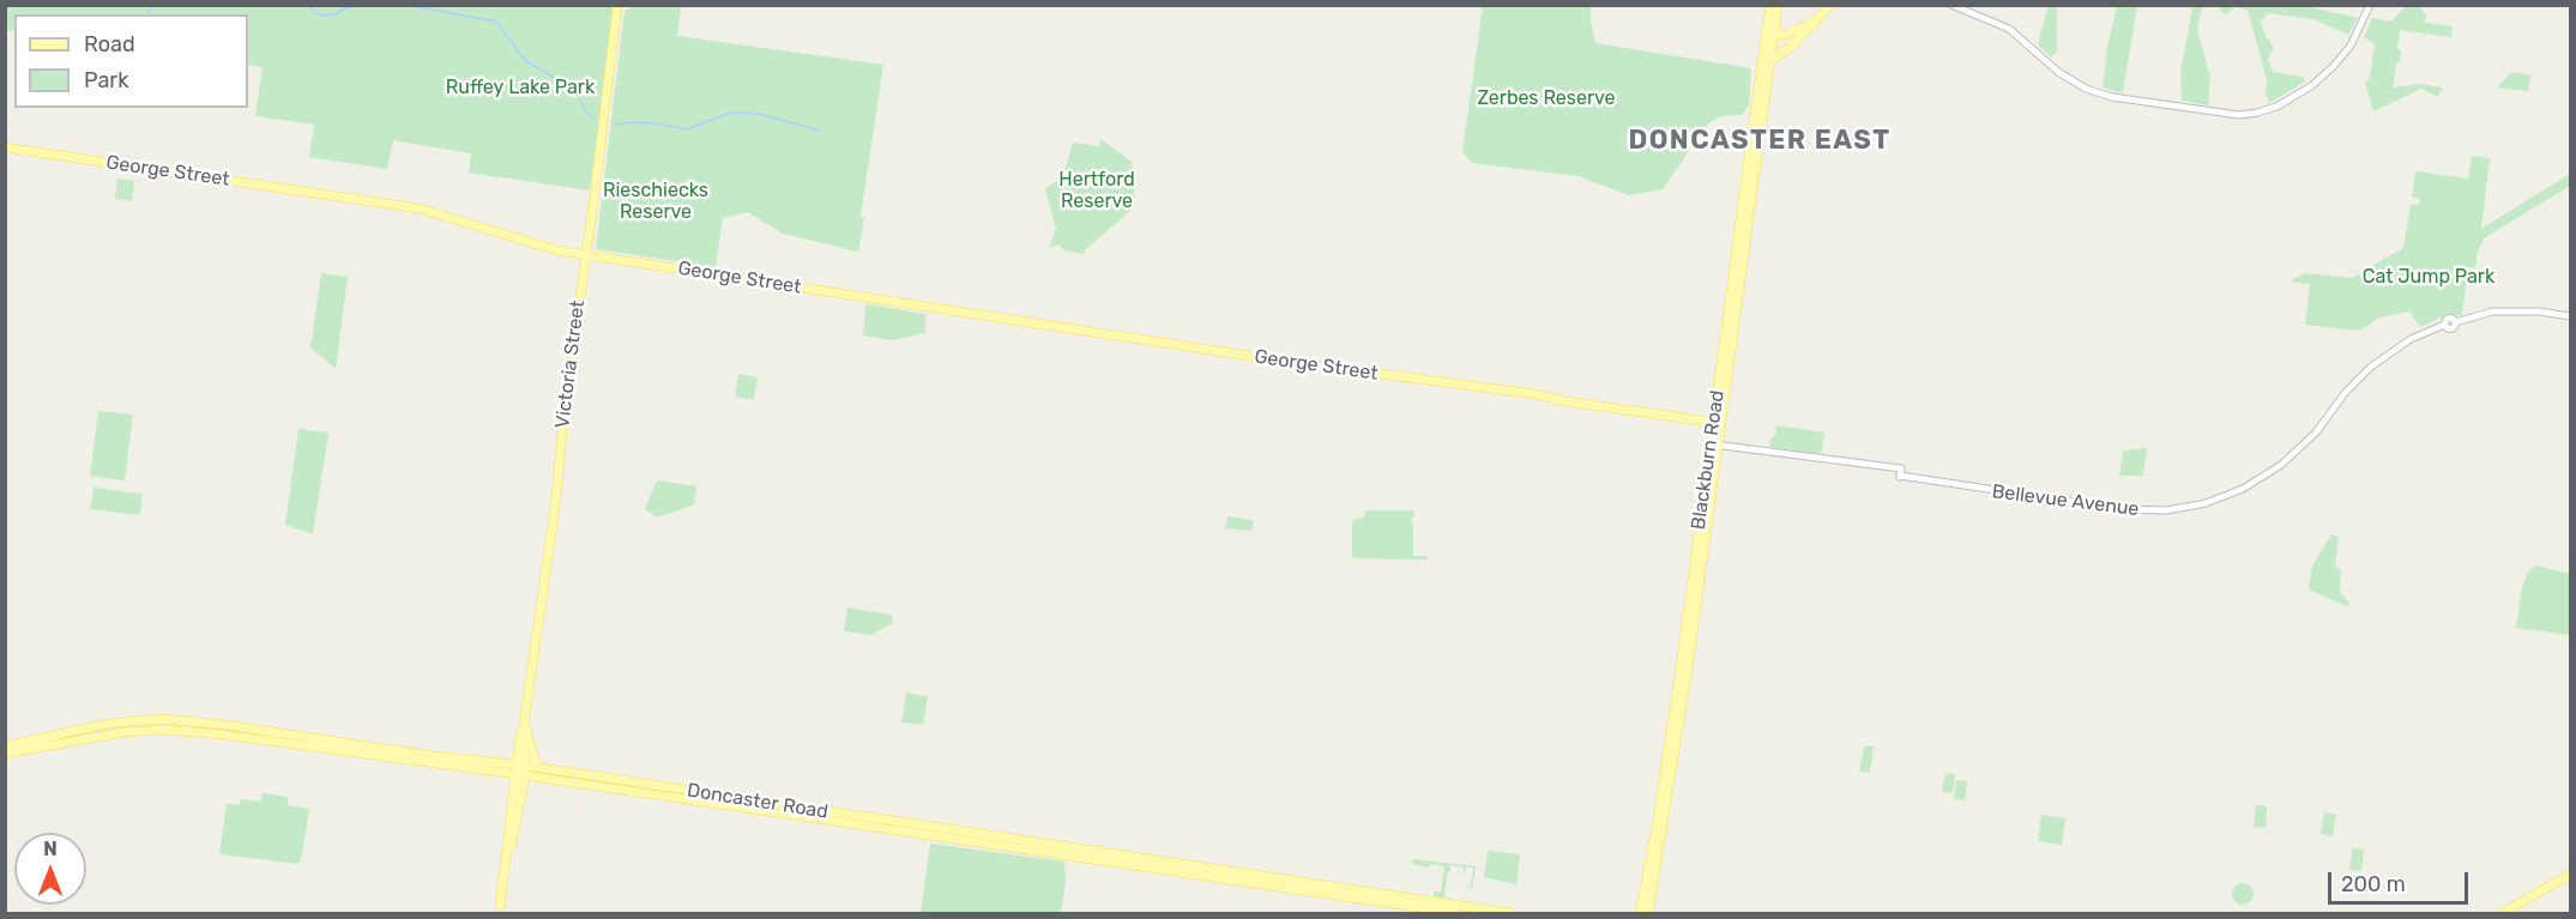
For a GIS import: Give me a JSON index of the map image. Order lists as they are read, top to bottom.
{
  "streets": {
    "main road": [
      "George Street",
      "Victoria Street",
      "Blackburn Road",
      "Doncaster Road"
    ],
    "street": ["Bellevue Avenue"]
  },
  "crossings": [
    ["George Street", "Victoria Street"],
    ["George Street", "Blackburn Road"],
    ["Victoria Street", "Doncaster Road"],
    ["Blackburn Road", "Bellevue Avenue"]
  ],
  "districts": ["DONCASTER EAST"],
  "parks": [
    "Ruffey Lake Park",
    "Zerbes Reserve",
    "Hertford Reserve",
    "Rieschiecks Reserve",
    "Cat Jump Park"
  ],
  "legend": ["Road", "Park"],
  "scale_bar": "200 m",
  "north": "top"
}
